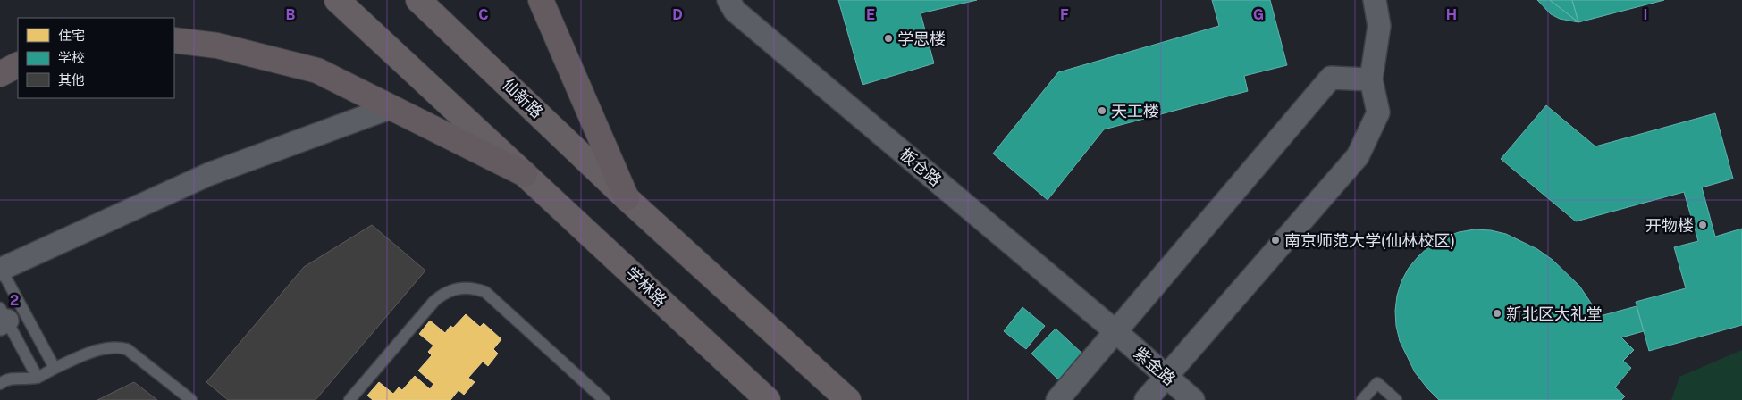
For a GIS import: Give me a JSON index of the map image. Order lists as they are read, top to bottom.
{
  "streets": {
    "main road": ["仙新路", "学林路"],
    "street": ["板仓路", "紫金路"]
  },
  "crossings": [
    ["板仓路", "紫金路"]
  ],
  "places": [
    "学思楼",
    "天工楼",
    "开物楼",
    "南京师范大学(仙林校区)",
    "新北区大礼堂"
  ],
  "legend": ["住宅", "学校", "其他"],
  "grid": {
    "columns": [
      "B",
      "C",
      "D",
      "E",
      "F",
      "G",
      "H",
      "I"
    ],
    "rows": ["2"]
  }
}
